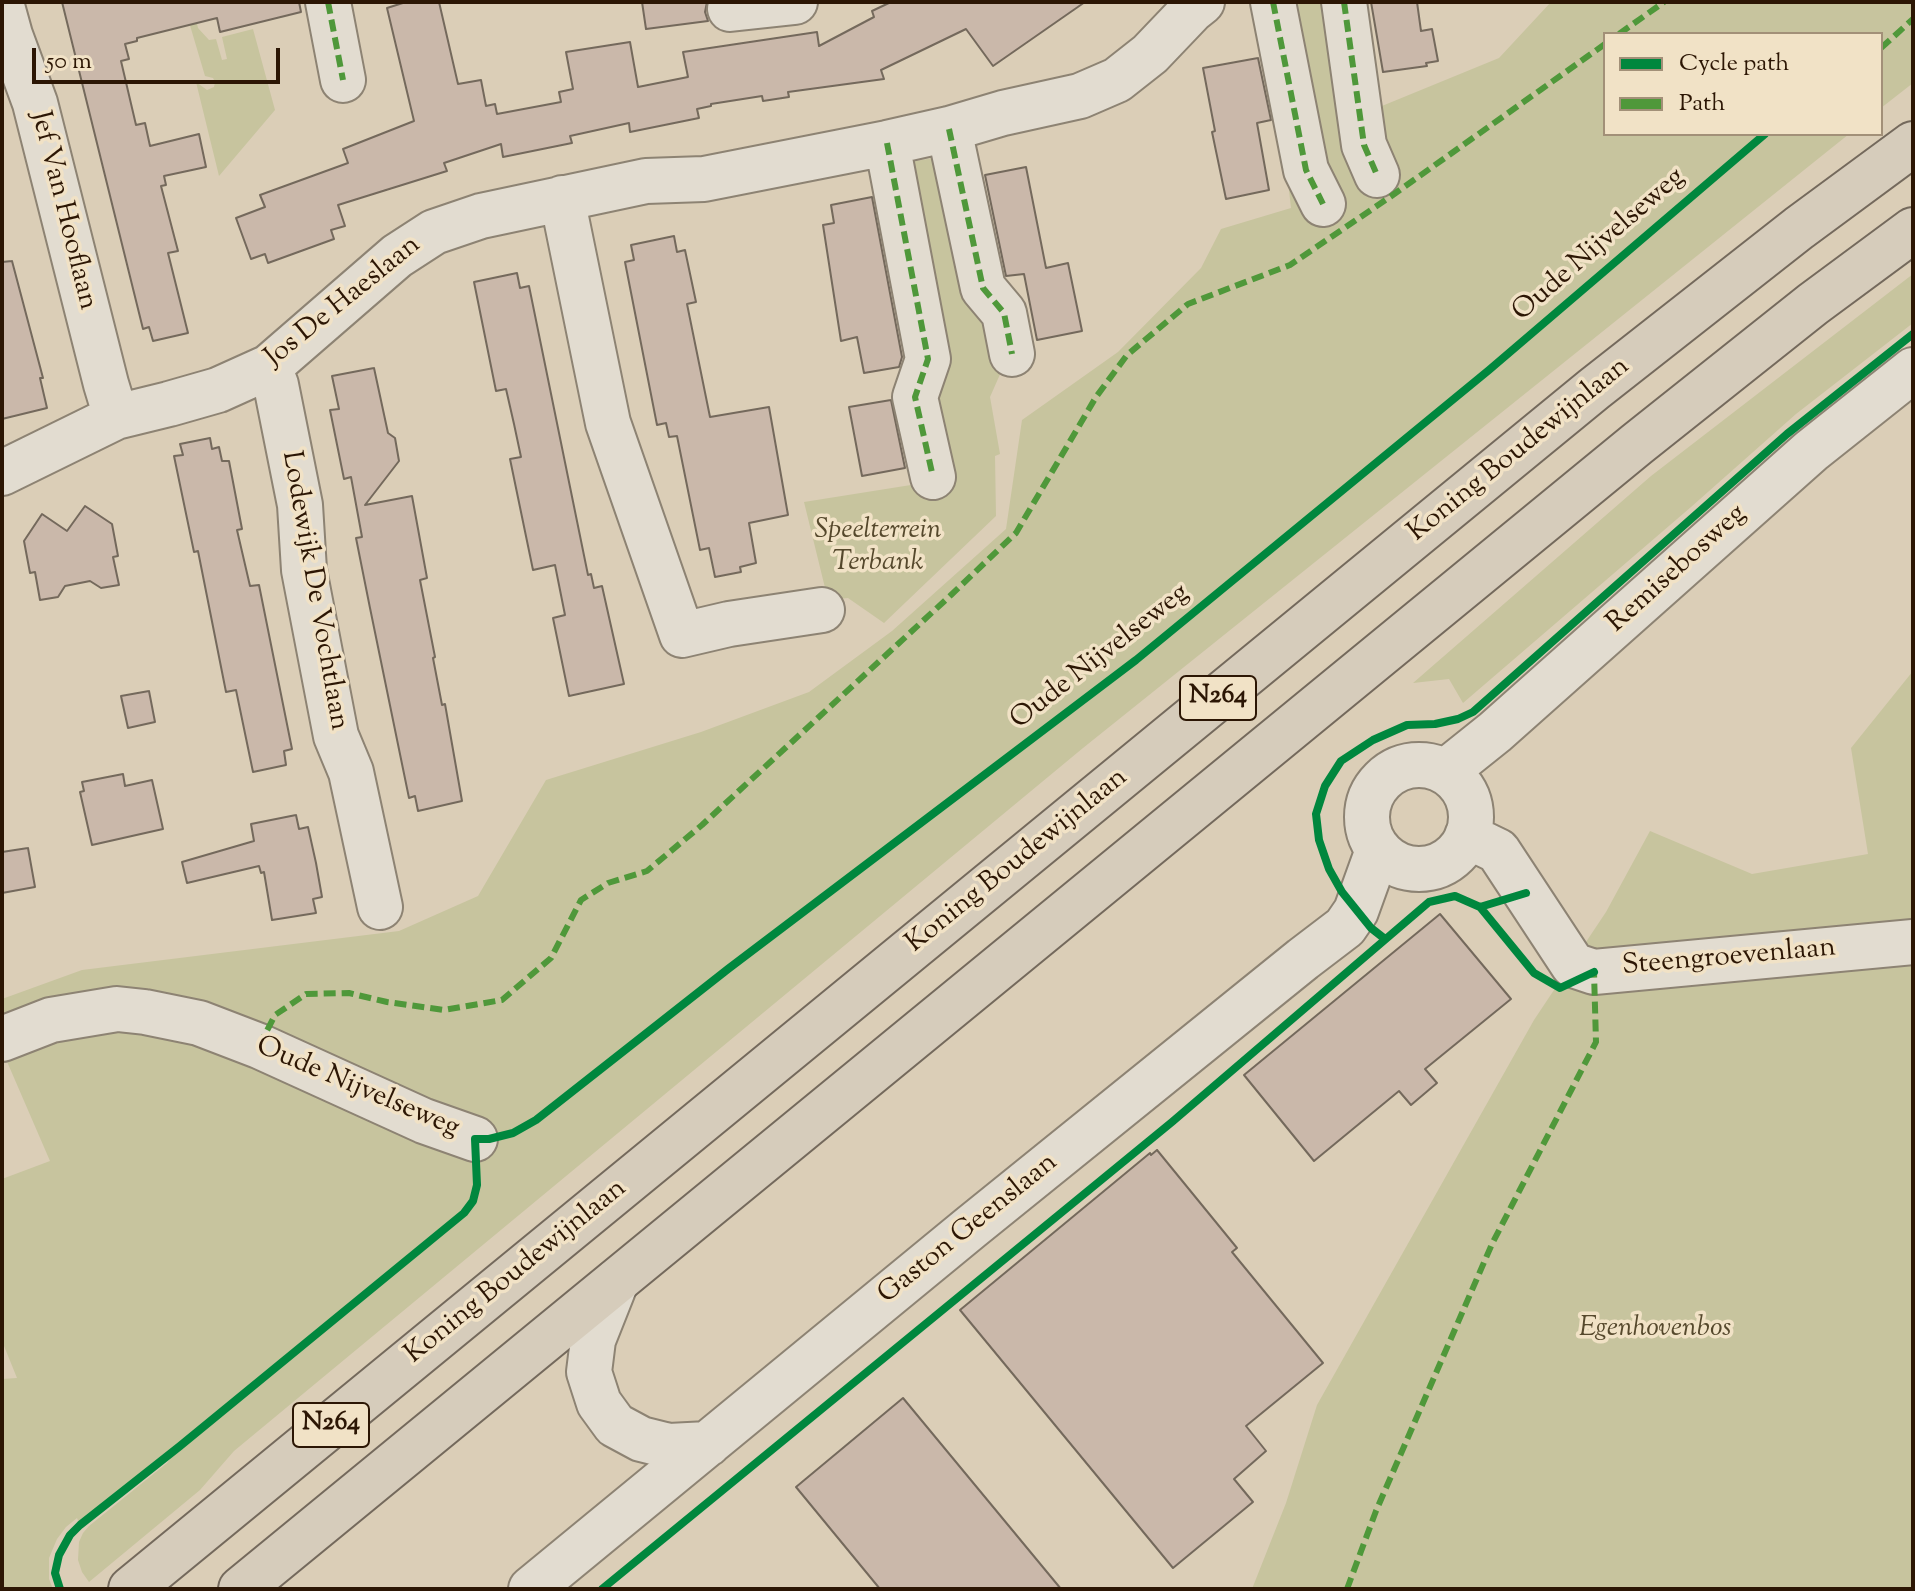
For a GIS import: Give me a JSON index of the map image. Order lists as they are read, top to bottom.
{
  "streets": {
    "highway": ["Koning Boudewijnlaan", "N264"],
    "street": [
      "Jef Van Hooflaan",
      "Oude Nijvelseweg",
      "Jos De Haeslaan",
      "Remisebosweg",
      "Lodewijk De Vochtlaan",
      "Steengroevenlaan",
      "Gaston Geenslaan"
    ]
  },
  "crossings": [
    ["Jef Van Hooflaan", "Jos De Haeslaan"],
    ["Jos De Haeslaan", "Lodewijk De Vochtlaan"],
    ["Remisebosweg", "Steengroevenlaan"],
    ["Remisebosweg", "Gaston Geenslaan"],
    ["Steengroevenlaan", "Gaston Geenslaan"]
  ],
  "parks": ["Speelterrein Terbank", "Egenhovenbos"],
  "legend": ["Cycle path", "Path"],
  "scale_bar": "50 m"
}
